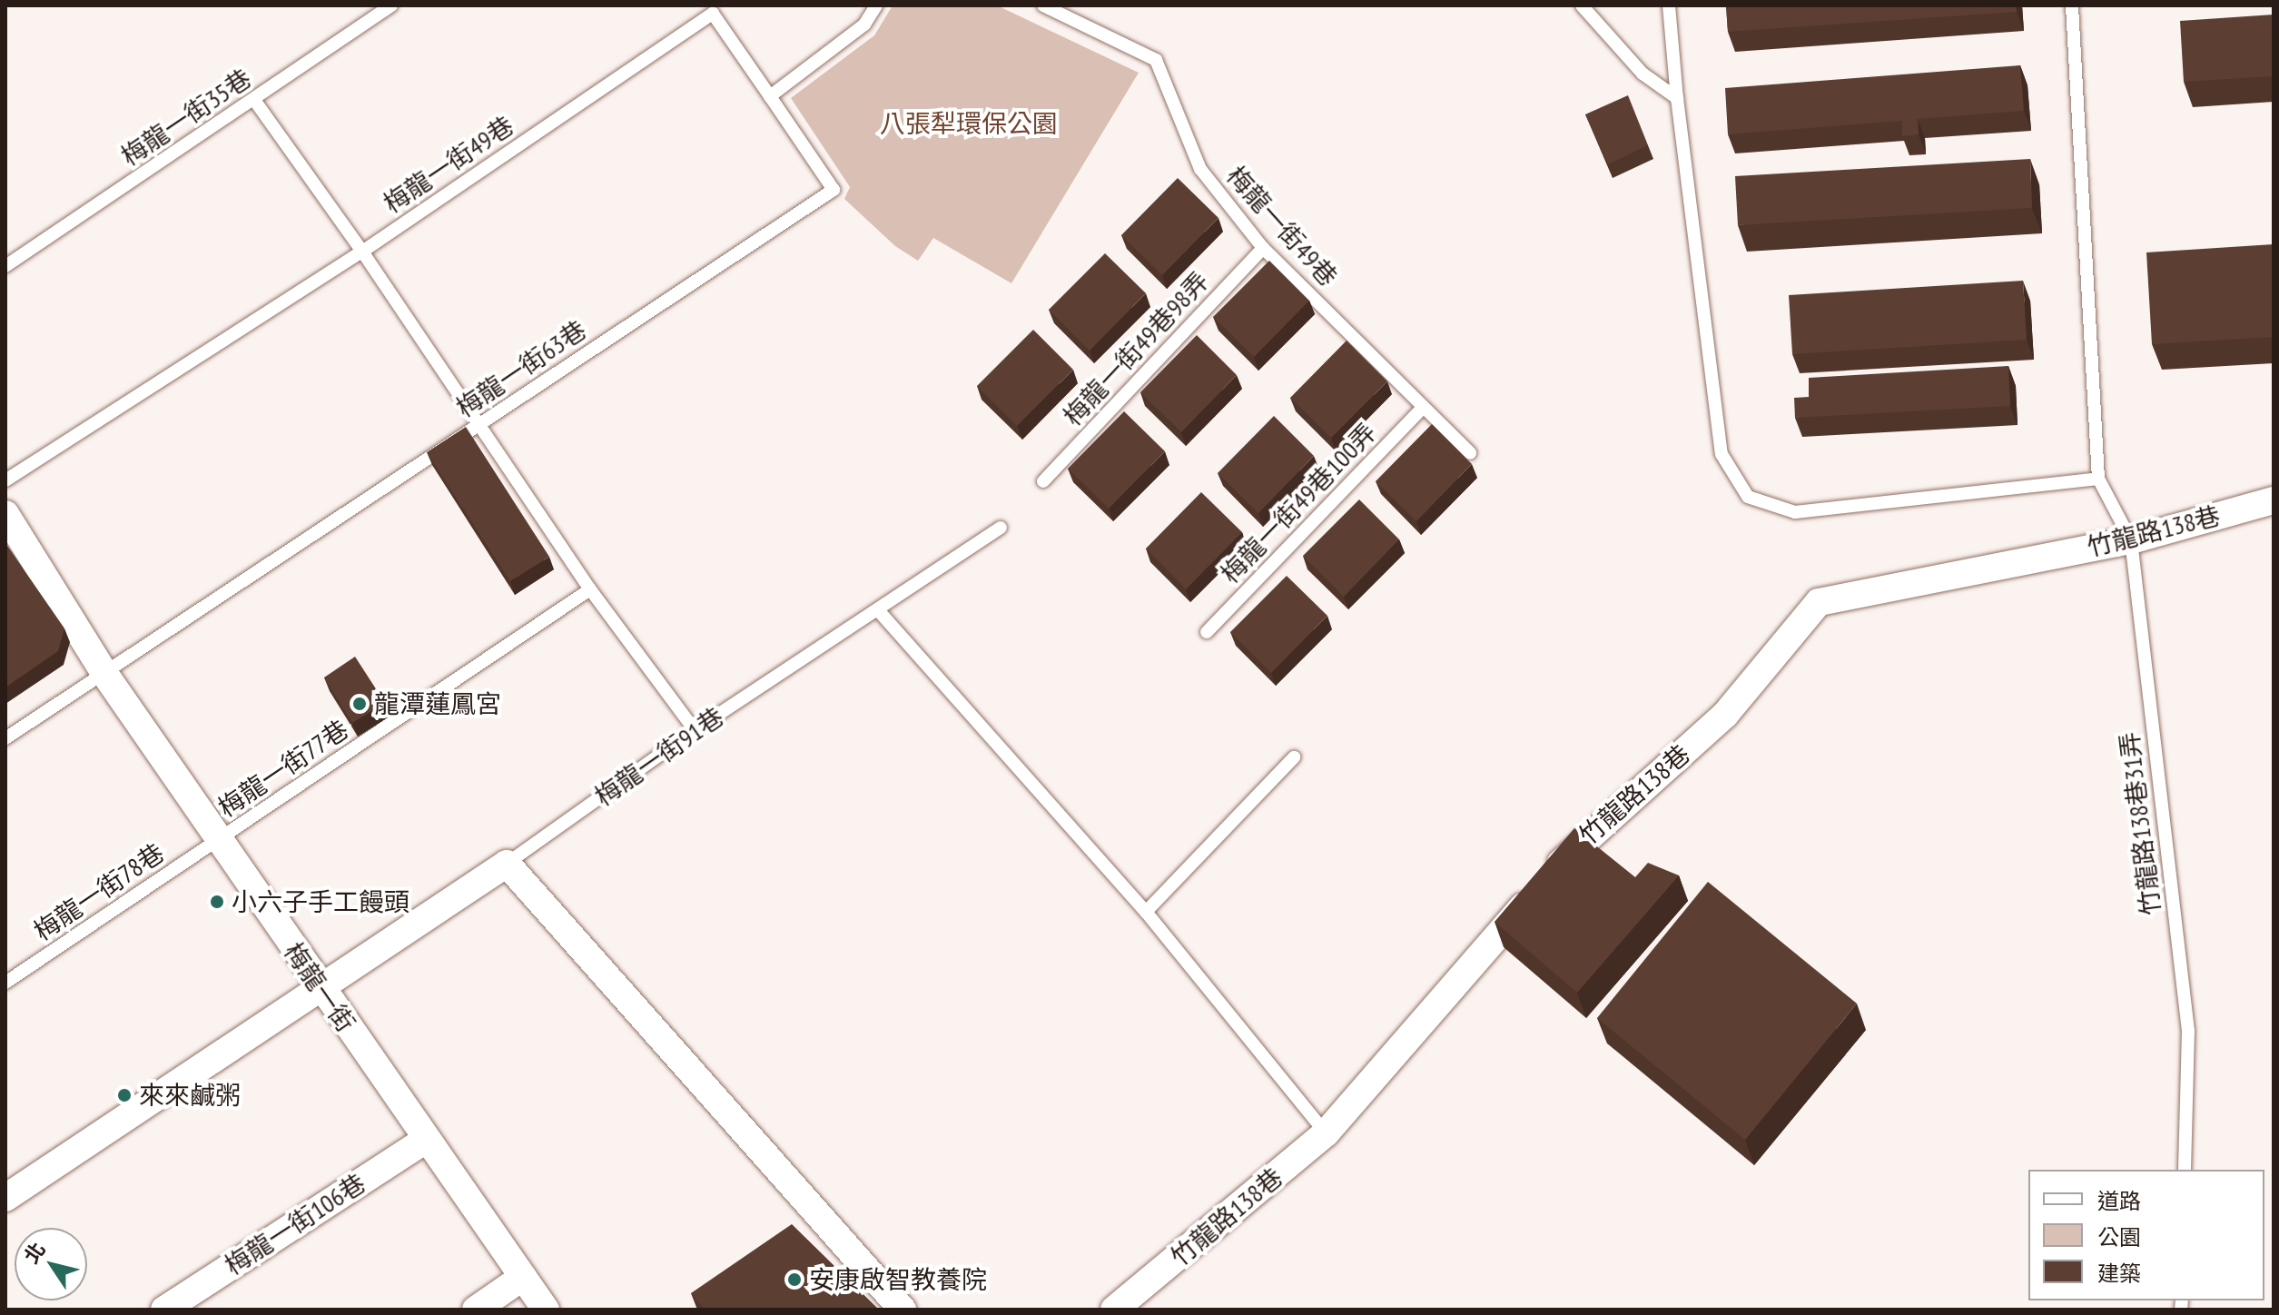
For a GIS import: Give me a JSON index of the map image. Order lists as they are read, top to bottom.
{
  "streets": {
    "street": [
      "竹龍路138巷",
      "梅龍一街91巷",
      "梅龍一街",
      "梅龍一街106巷"
    ],
    "lane": [
      "梅龍一街35巷",
      "梅龍一街49巷",
      "梅龍一街49巷98弄",
      "梅龍一街63巷",
      "梅龍一街49巷100弄",
      "梅龍一街77巷",
      "竹龍路138巷31弄",
      "梅龍一街78巷"
    ]
  },
  "crossings": [
    ["梅龍一街49巷", "梅龍一街49巷98弄"],
    ["梅龍一街49巷", "梅龍一街63巷"],
    ["梅龍一街49巷", "梅龍一街49巷100弄"],
    ["梅龍一街63巷", "梅龍一街"],
    ["竹龍路138巷", "竹龍路138巷31弄"],
    ["梅龍一街91巷", "梅龍一街"],
    ["梅龍一街77巷", "梅龍一街78巷"],
    ["梅龍一街77巷", "梅龍一街"],
    ["梅龍一街78巷", "梅龍一街"],
    ["梅龍一街", "梅龍一街106巷"]
  ],
  "parks": ["八張犁環保公園"],
  "places": [
    "龍潭蓮鳳宮",
    "小六子手工饅頭",
    "來來鹹粥",
    "安康啟智教養院"
  ],
  "legend": ["道路", "公園", "建築"],
  "north": "top left"
}
